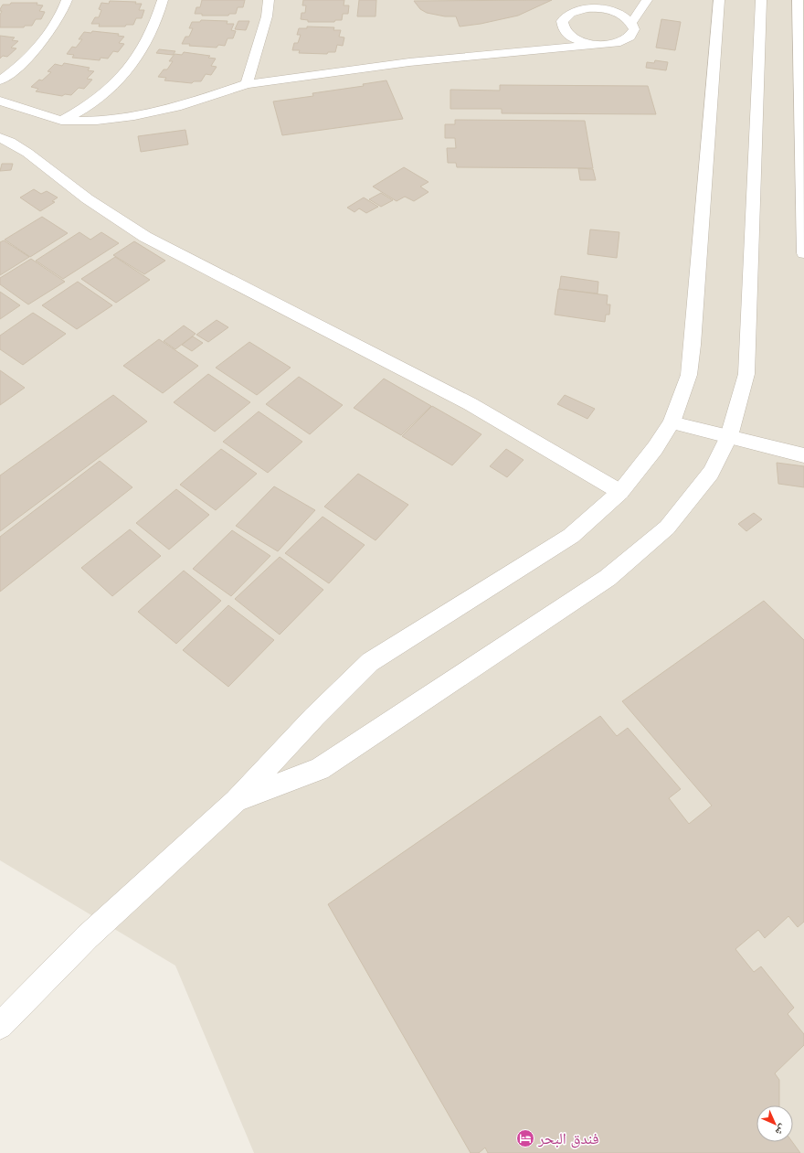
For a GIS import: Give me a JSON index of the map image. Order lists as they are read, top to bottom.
{
  "places": {
    "hotel": ["فندق البحر"]
  },
  "north": "bottom right"
}
